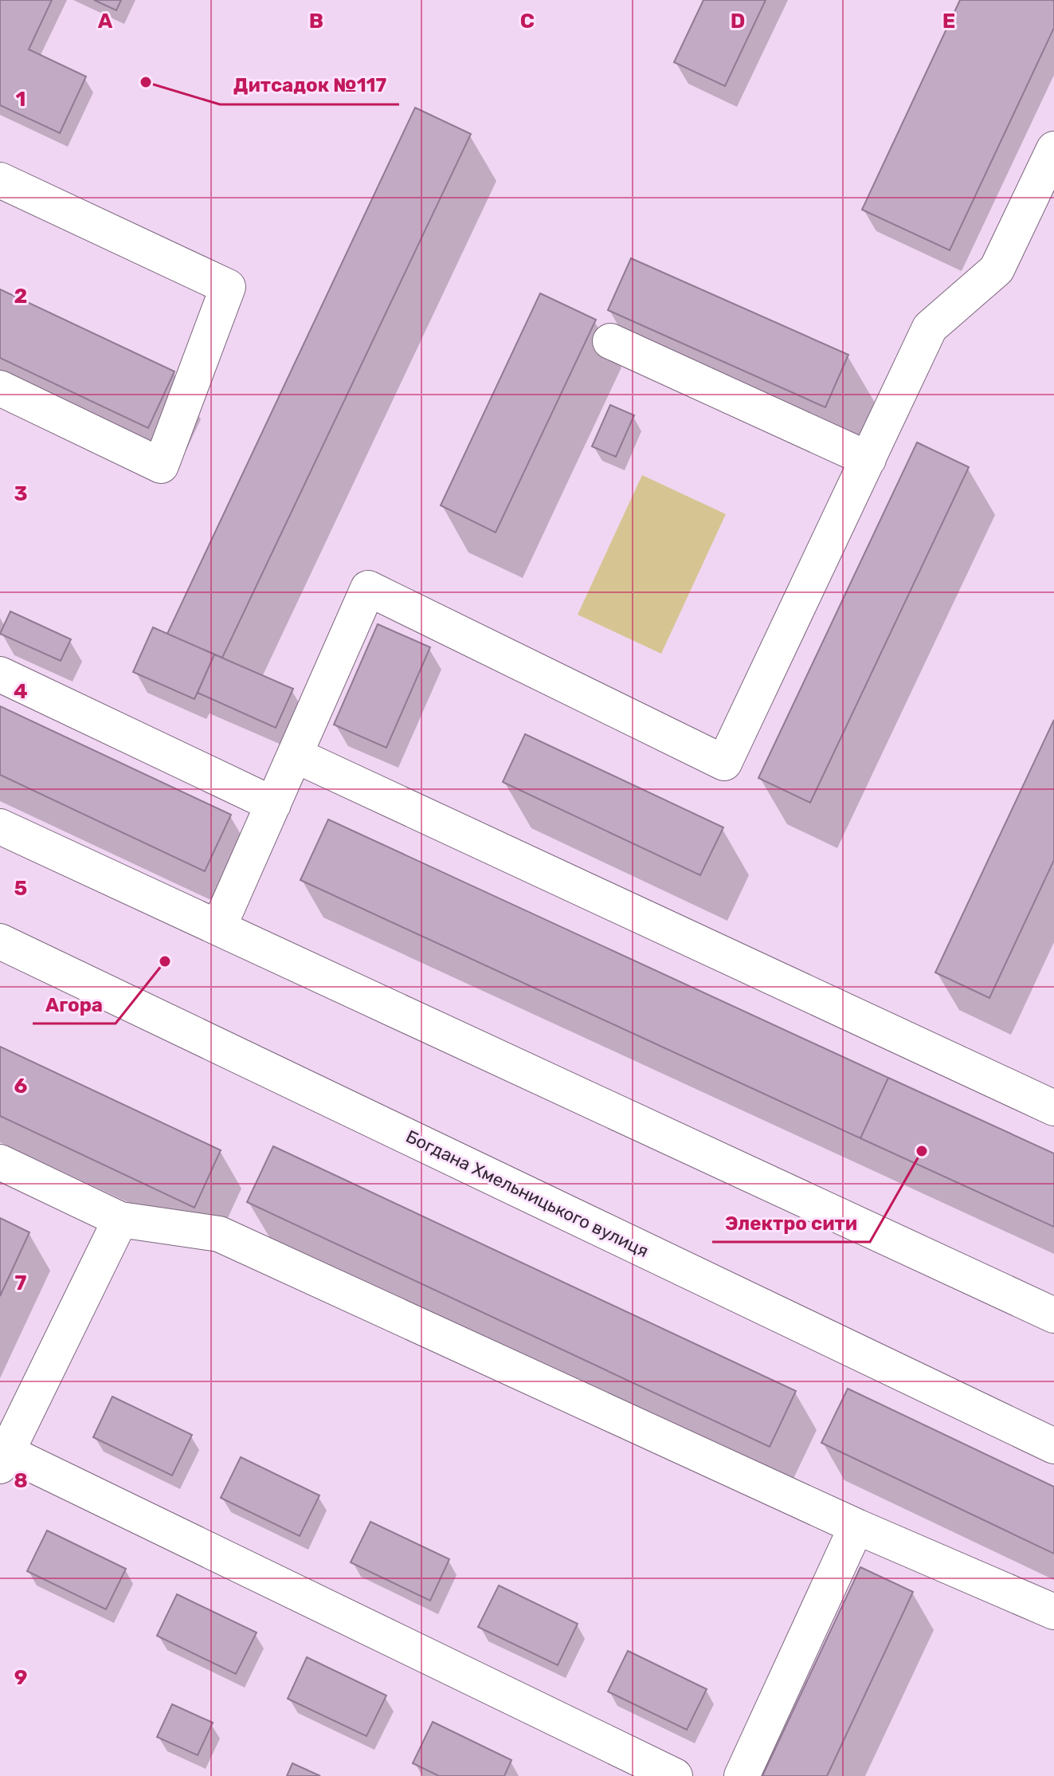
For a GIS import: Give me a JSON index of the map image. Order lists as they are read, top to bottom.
{
  "streets": {
    "street": ["Богдана Хмельницького вулиця"]
  },
  "places": ["Дитсадок №117", "Агора", "Электро сити"],
  "grid": {
    "columns": [
      "A",
      "B",
      "C",
      "D",
      "E"
    ],
    "rows": [
      "1",
      "2",
      "3",
      "4",
      "5",
      "6",
      "7",
      "8",
      "9"
    ]
  }
}
